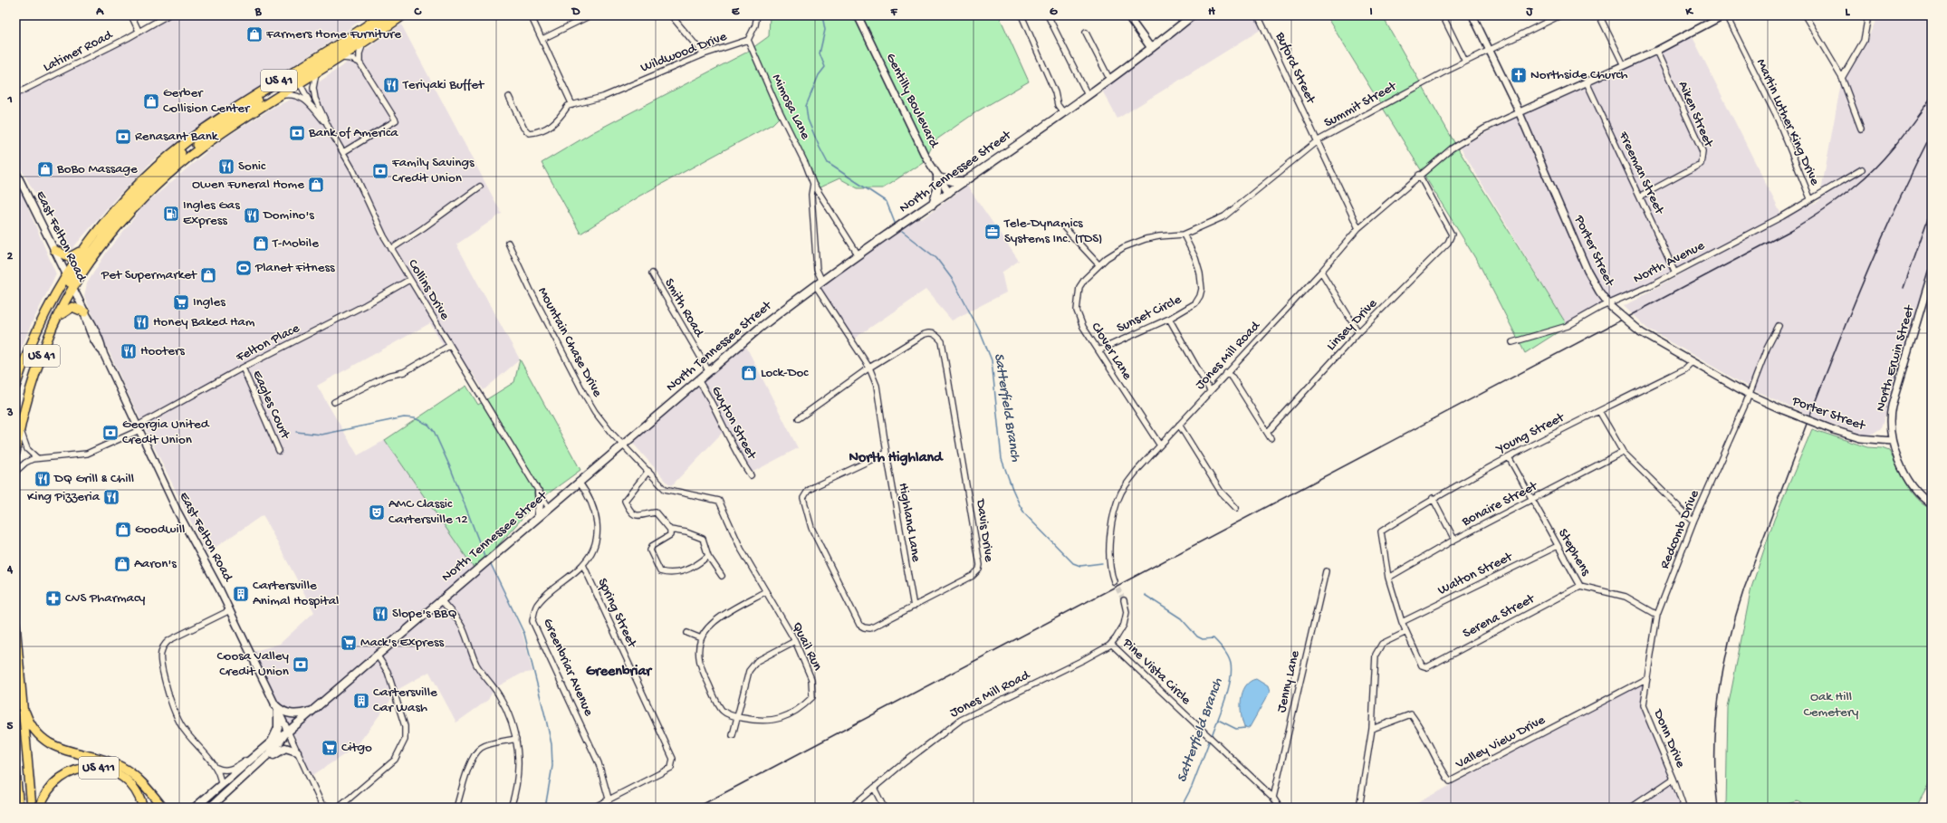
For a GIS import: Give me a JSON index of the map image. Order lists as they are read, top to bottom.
{
  "streets": {
    "main road": ["US 41", "North Tennessee Street", "US 411"],
    "street": [
      "Latimer Road",
      "Wildwood Drive",
      "Buford Street",
      "Gentilly Boulevard",
      "Summit Street",
      "Mimosa Lane",
      "Aiken Street",
      "Martin Luther King Drive",
      "Freeman Street",
      "East Felton Road",
      "Porter Street",
      "North Avenue",
      "Collins Drive",
      "Smith Road",
      "Sunset Circle",
      "Linsey Drive",
      "Mountain Chase Drive",
      "Felton Place",
      "Clover Lane",
      "Jones Mill Road",
      "North Erwin Street",
      "Eagles Court",
      "Guyton Street",
      "Young Street",
      "Bonaire Street",
      "Highland Lane",
      "Redcomb Drive",
      "Davis Drive",
      "Stephens",
      "Walton Street",
      "Spring Street",
      "Serena Street",
      "Quail Run",
      "Greenbriar Avenue",
      "Pine Vista Circle",
      "Jenny Lane",
      "Donn Drive",
      "Valley View Drive"
    ]
  },
  "crossings": [
    ["Wildwood Drive", "Mimosa Lane"],
    ["Buford Street", "Summit Street"],
    ["Buford Street", "Jones Mill Road"],
    ["US 41", "East Felton Road"],
    ["US 41", "Collins Drive"],
    ["Gentilly Boulevard", "North Tennessee Street"],
    ["Summit Street", "Porter Street"],
    ["Summit Street", "Sunset Circle"],
    ["Summit Street", "Clover Lane"],
    ["Mimosa Lane", "North Tennessee Street"],
    ["Mimosa Lane", "Highland Lane"],
    ["Aiken Street", "Freeman Street"],
    ["Martin Luther King Drive", "North Avenue"],
    ["North Tennessee Street", "East Felton Road"],
    ["North Tennessee Street", "Collins Drive"],
    ["North Tennessee Street", "Smith Road"],
    ["North Tennessee Street", "Mountain Chase Drive"],
    ["North Tennessee Street", "Guyton Street"],
    ["North Tennessee Street", "Highland Lane"],
    ["North Tennessee Street", "Quail Run"],
    ["North Tennessee Street", "Greenbriar Avenue"],
    ["Freeman Street", "North Avenue"],
    ["East Felton Road", "Felton Place"],
    ["Porter Street", "North Avenue"],
    ["Porter Street", "Jones Mill Road"],
    ["Porter Street", "North Erwin Street"],
    ["Porter Street", "Young Street"],
    ["Porter Street", "Redcomb Drive"],
    ["Collins Drive", "Felton Place"],
    ["Sunset Circle", "Clover Lane"],
    ["Linsey Drive", "Jones Mill Road"],
    ["Mountain Chase Drive", "Quail Run"],
    ["Felton Place", "Eagles Court"],
    ["Clover Lane", "Jones Mill Road"],
    ["Jones Mill Road", "Pine Vista Circle"],
    ["Young Street", "Bonaire Street"],
    ["Young Street", "Stephens"],
    ["Bonaire Street", "Stephens"],
    ["Highland Lane", "Davis Drive"],
    ["Redcomb Drive", "Stephens"],
    ["Redcomb Drive", "Donn Drive"],
    ["Redcomb Drive", "Valley View Drive"],
    ["Stephens", "Walton Street"],
    ["Stephens", "Serena Street"],
    ["Spring Street", "Greenbriar Avenue"],
    ["Pine Vista Circle", "Jenny Lane"],
    ["Donn Drive", "Valley View Drive"]
  ],
  "districts": ["North Highland", "Greenbriar"],
  "water": ["Satterfield Branch"],
  "parks": ["Oak Hill Cemetery"],
  "places": {
    "shop": [
      "Farmers Home Furniture",
      "Gerber Collision Center",
      "BoBo Massage",
      "Owen Funeral Home",
      "T-Mobile",
      "Pet Supermarket",
      "Lock-Doc",
      "Goodwill",
      "Aaron's"
    ],
    "church": ["Northside Church"],
    "restaurant": [
      "Teriyaki Buffet",
      "Sonic",
      "Domino's",
      "Honey Baked Ham",
      "Hooters",
      "DQ Grill & Chill",
      "King Pizzeria",
      "Slope's BBQ"
    ],
    "bank": [
      "Bank of America",
      "Renasant Bank",
      "Family Savings Credit Union",
      "Georgia United Credit Union",
      "Coosa Valley Credit Union"
    ],
    "fuel station": ["Ingles Gas Express"],
    "office": ["Tele-Dynamics Systems Inc. (TDS)"],
    "sports": ["Planet Fitness"],
    "supermarket": ["Ingles", "Mack's Express", "Citgo"],
    "theatre": ["AMC Classic Cartersville 12"],
    "building": ["Cartersville Animal Hospital", "Cartersville Car Wash"],
    "pharmacy": ["CVS Pharmacy"]
  },
  "grid": {
    "columns": [
      "A",
      "B",
      "C",
      "D",
      "E",
      "F",
      "G",
      "H",
      "I",
      "J",
      "K",
      "L"
    ],
    "rows": [
      "1",
      "2",
      "3",
      "4",
      "5"
    ]
  }
}
